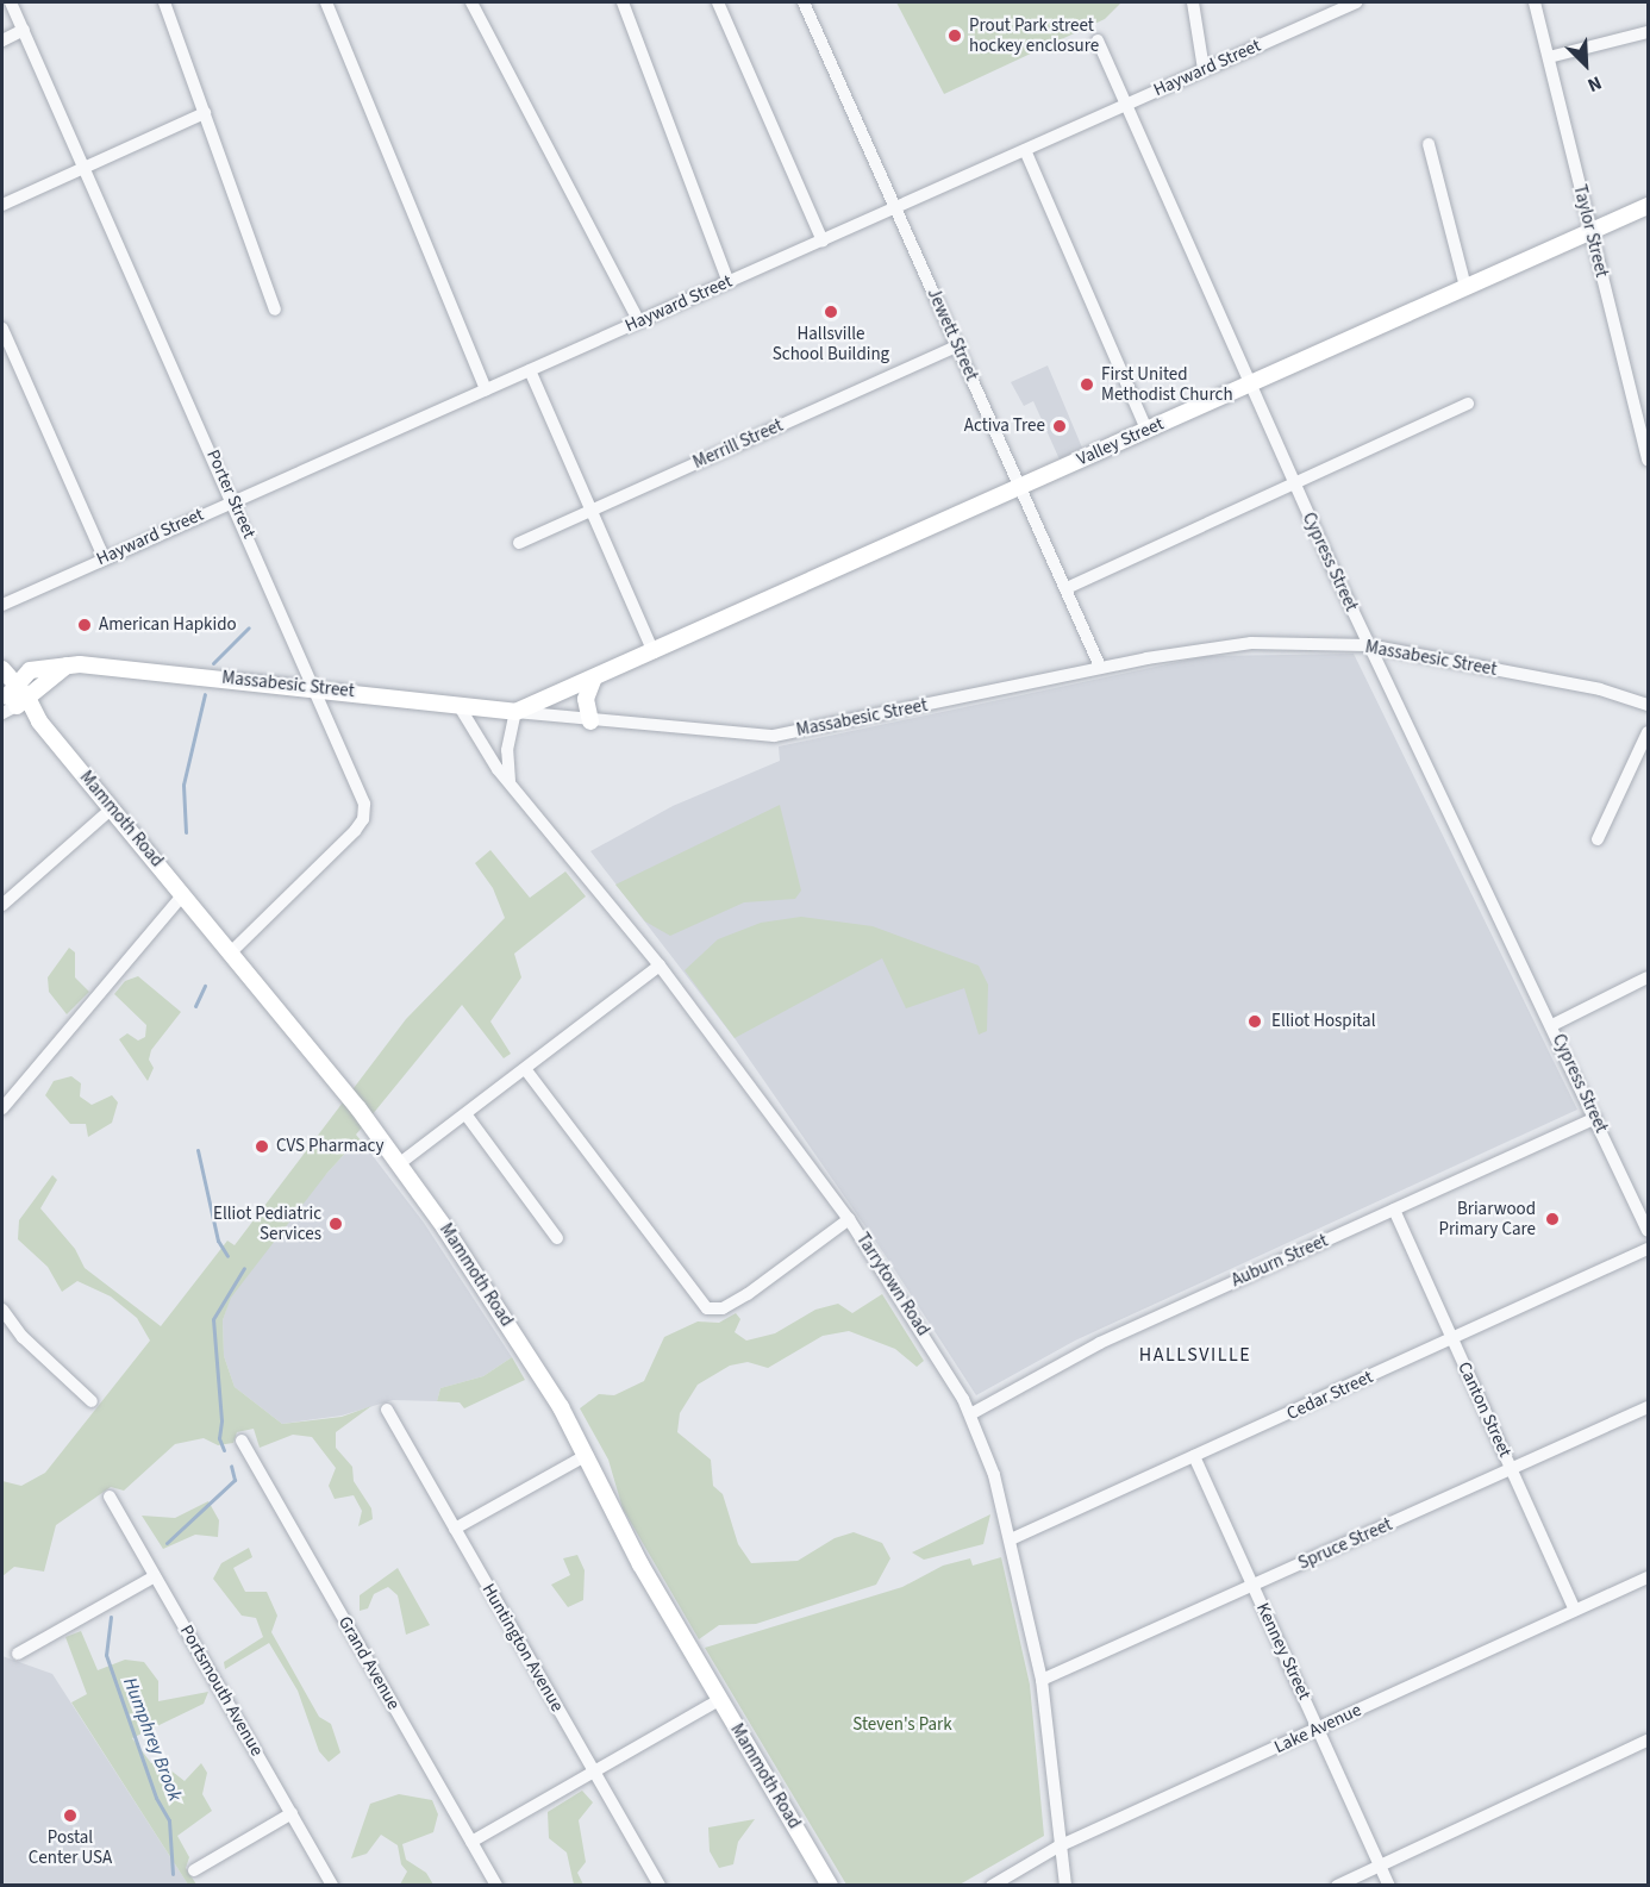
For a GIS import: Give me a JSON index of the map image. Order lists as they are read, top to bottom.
{
  "streets": {
    "main road": ["Valley Street", "Massabesic Street", "Mammoth Road"],
    "street": [
      "Hayward Street",
      "Taylor Street",
      "Jewett Street",
      "Merrill Street",
      "Porter Street",
      "Cypress Street",
      "Auburn Street",
      "Tarrytown Road",
      "Cedar Street",
      "Canton Street",
      "Spruce Street",
      "Huntington Avenue",
      "Kenney Street",
      "Grand Avenue",
      "Portsmouth Avenue",
      "Lake Avenue"
    ]
  },
  "crossings": [
    ["Hayward Street", "Jewett Street"],
    ["Hayward Street", "Porter Street"],
    ["Hayward Street", "Cypress Street"],
    ["Taylor Street", "Valley Street"],
    ["Jewett Street", "Valley Street"],
    ["Jewett Street", "Merrill Street"],
    ["Jewett Street", "Massabesic Street"],
    ["Valley Street", "Cypress Street"],
    ["Valley Street", "Massabesic Street"],
    ["Porter Street", "Massabesic Street"],
    ["Porter Street", "Mammoth Road"],
    ["Cypress Street", "Massabesic Street"],
    ["Cypress Street", "Auburn Street"],
    ["Massabesic Street", "Mammoth Road"],
    ["Massabesic Street", "Tarrytown Road"],
    ["Auburn Street", "Tarrytown Road"],
    ["Auburn Street", "Canton Street"],
    ["Tarrytown Road", "Cedar Street"],
    ["Tarrytown Road", "Spruce Street"],
    ["Tarrytown Road", "Lake Avenue"],
    ["Cedar Street", "Canton Street"],
    ["Cedar Street", "Kenney Street"],
    ["Canton Street", "Spruce Street"],
    ["Canton Street", "Lake Avenue"],
    ["Spruce Street", "Kenney Street"],
    ["Kenney Street", "Lake Avenue"]
  ],
  "districts": ["HALLSVILLE"],
  "water": ["Humphrey Brook"],
  "parks": ["Steven's Park"],
  "places": [
    "Prout Park street hockey enclosure",
    "Hallsville School Building",
    "First United Methodist Church",
    "Activa Tree",
    "American Hapkido",
    "Elliot Hospital",
    "CVS Pharmacy",
    "Briarwood Primary Care",
    "Elliot Pediatric Services",
    "Postal Center USA"
  ],
  "north": "bottom right"
}
